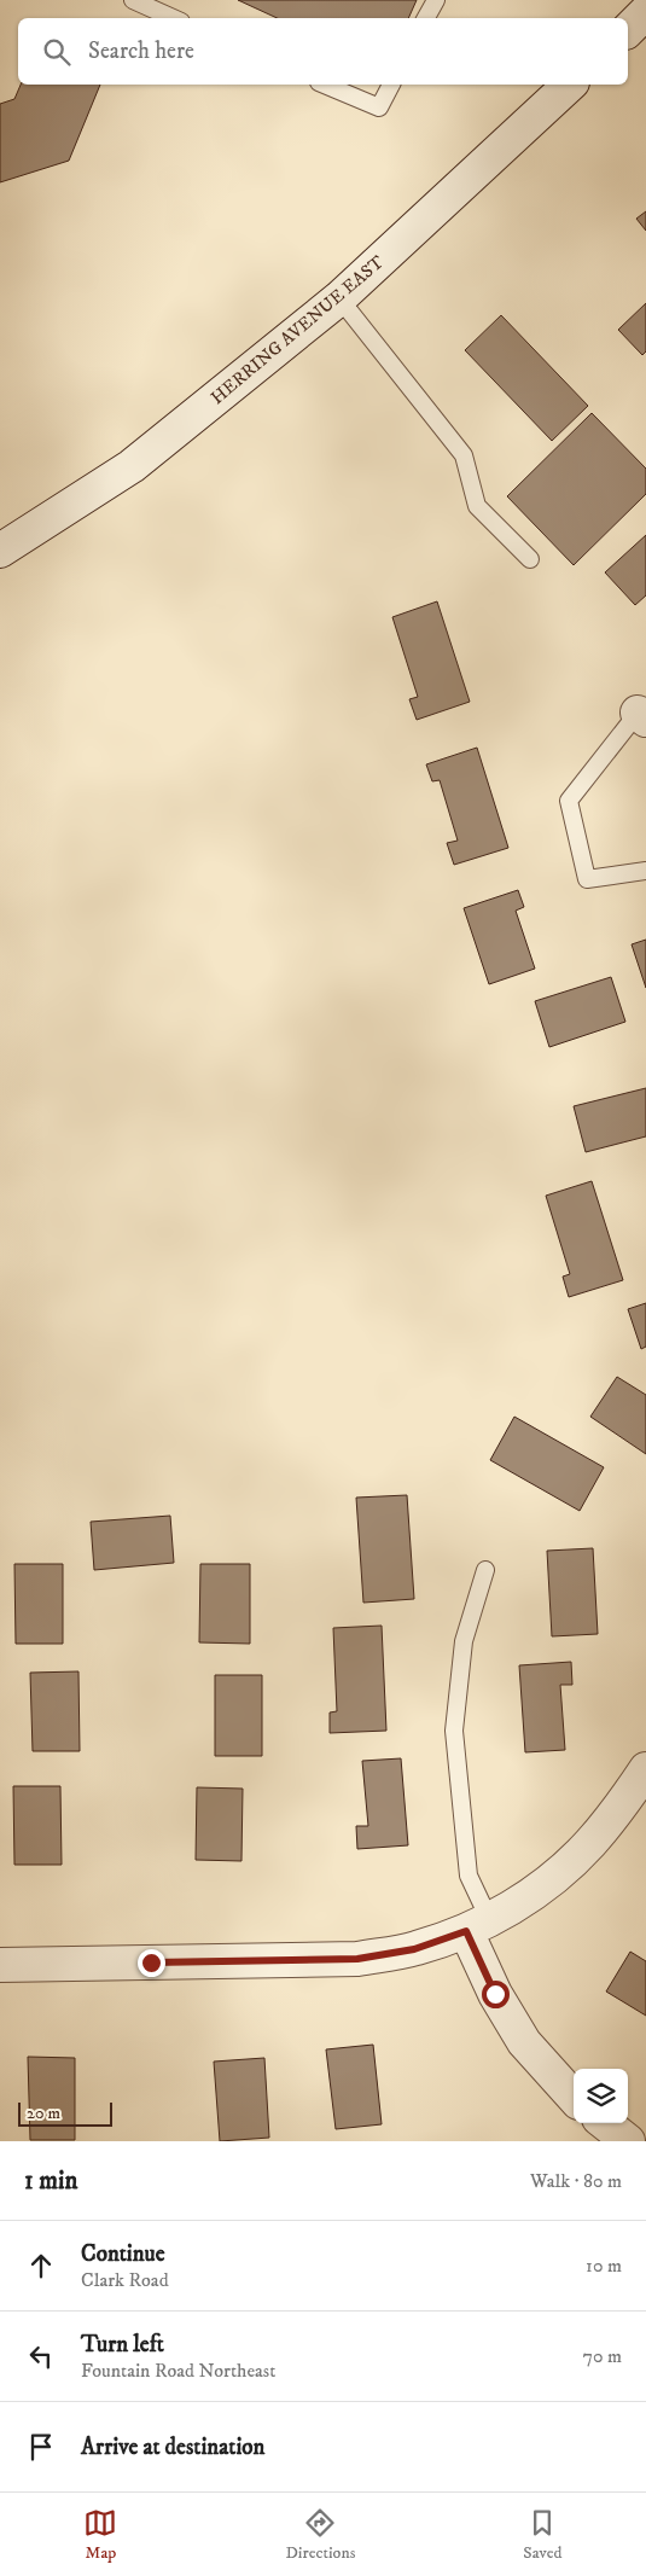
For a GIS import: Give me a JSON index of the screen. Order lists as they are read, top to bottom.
{
  "streets": {
    "street": ["HERRING AVENUE EAST"]
  },
  "scale_bar": "20 m",
  "page": {
    "search": "Search here",
    "scale": "20 m",
    "heading": ["1 min", "Walk · 80 m"],
    "list": [
      ["Continue", "Clark Road", "10 m"],
      ["Turn left", "Fountain Road Northeast", "70 m"],
      "Arrive at destination"
    ],
    "nav": ["Map", "Directions", "Saved"]
  }
}
